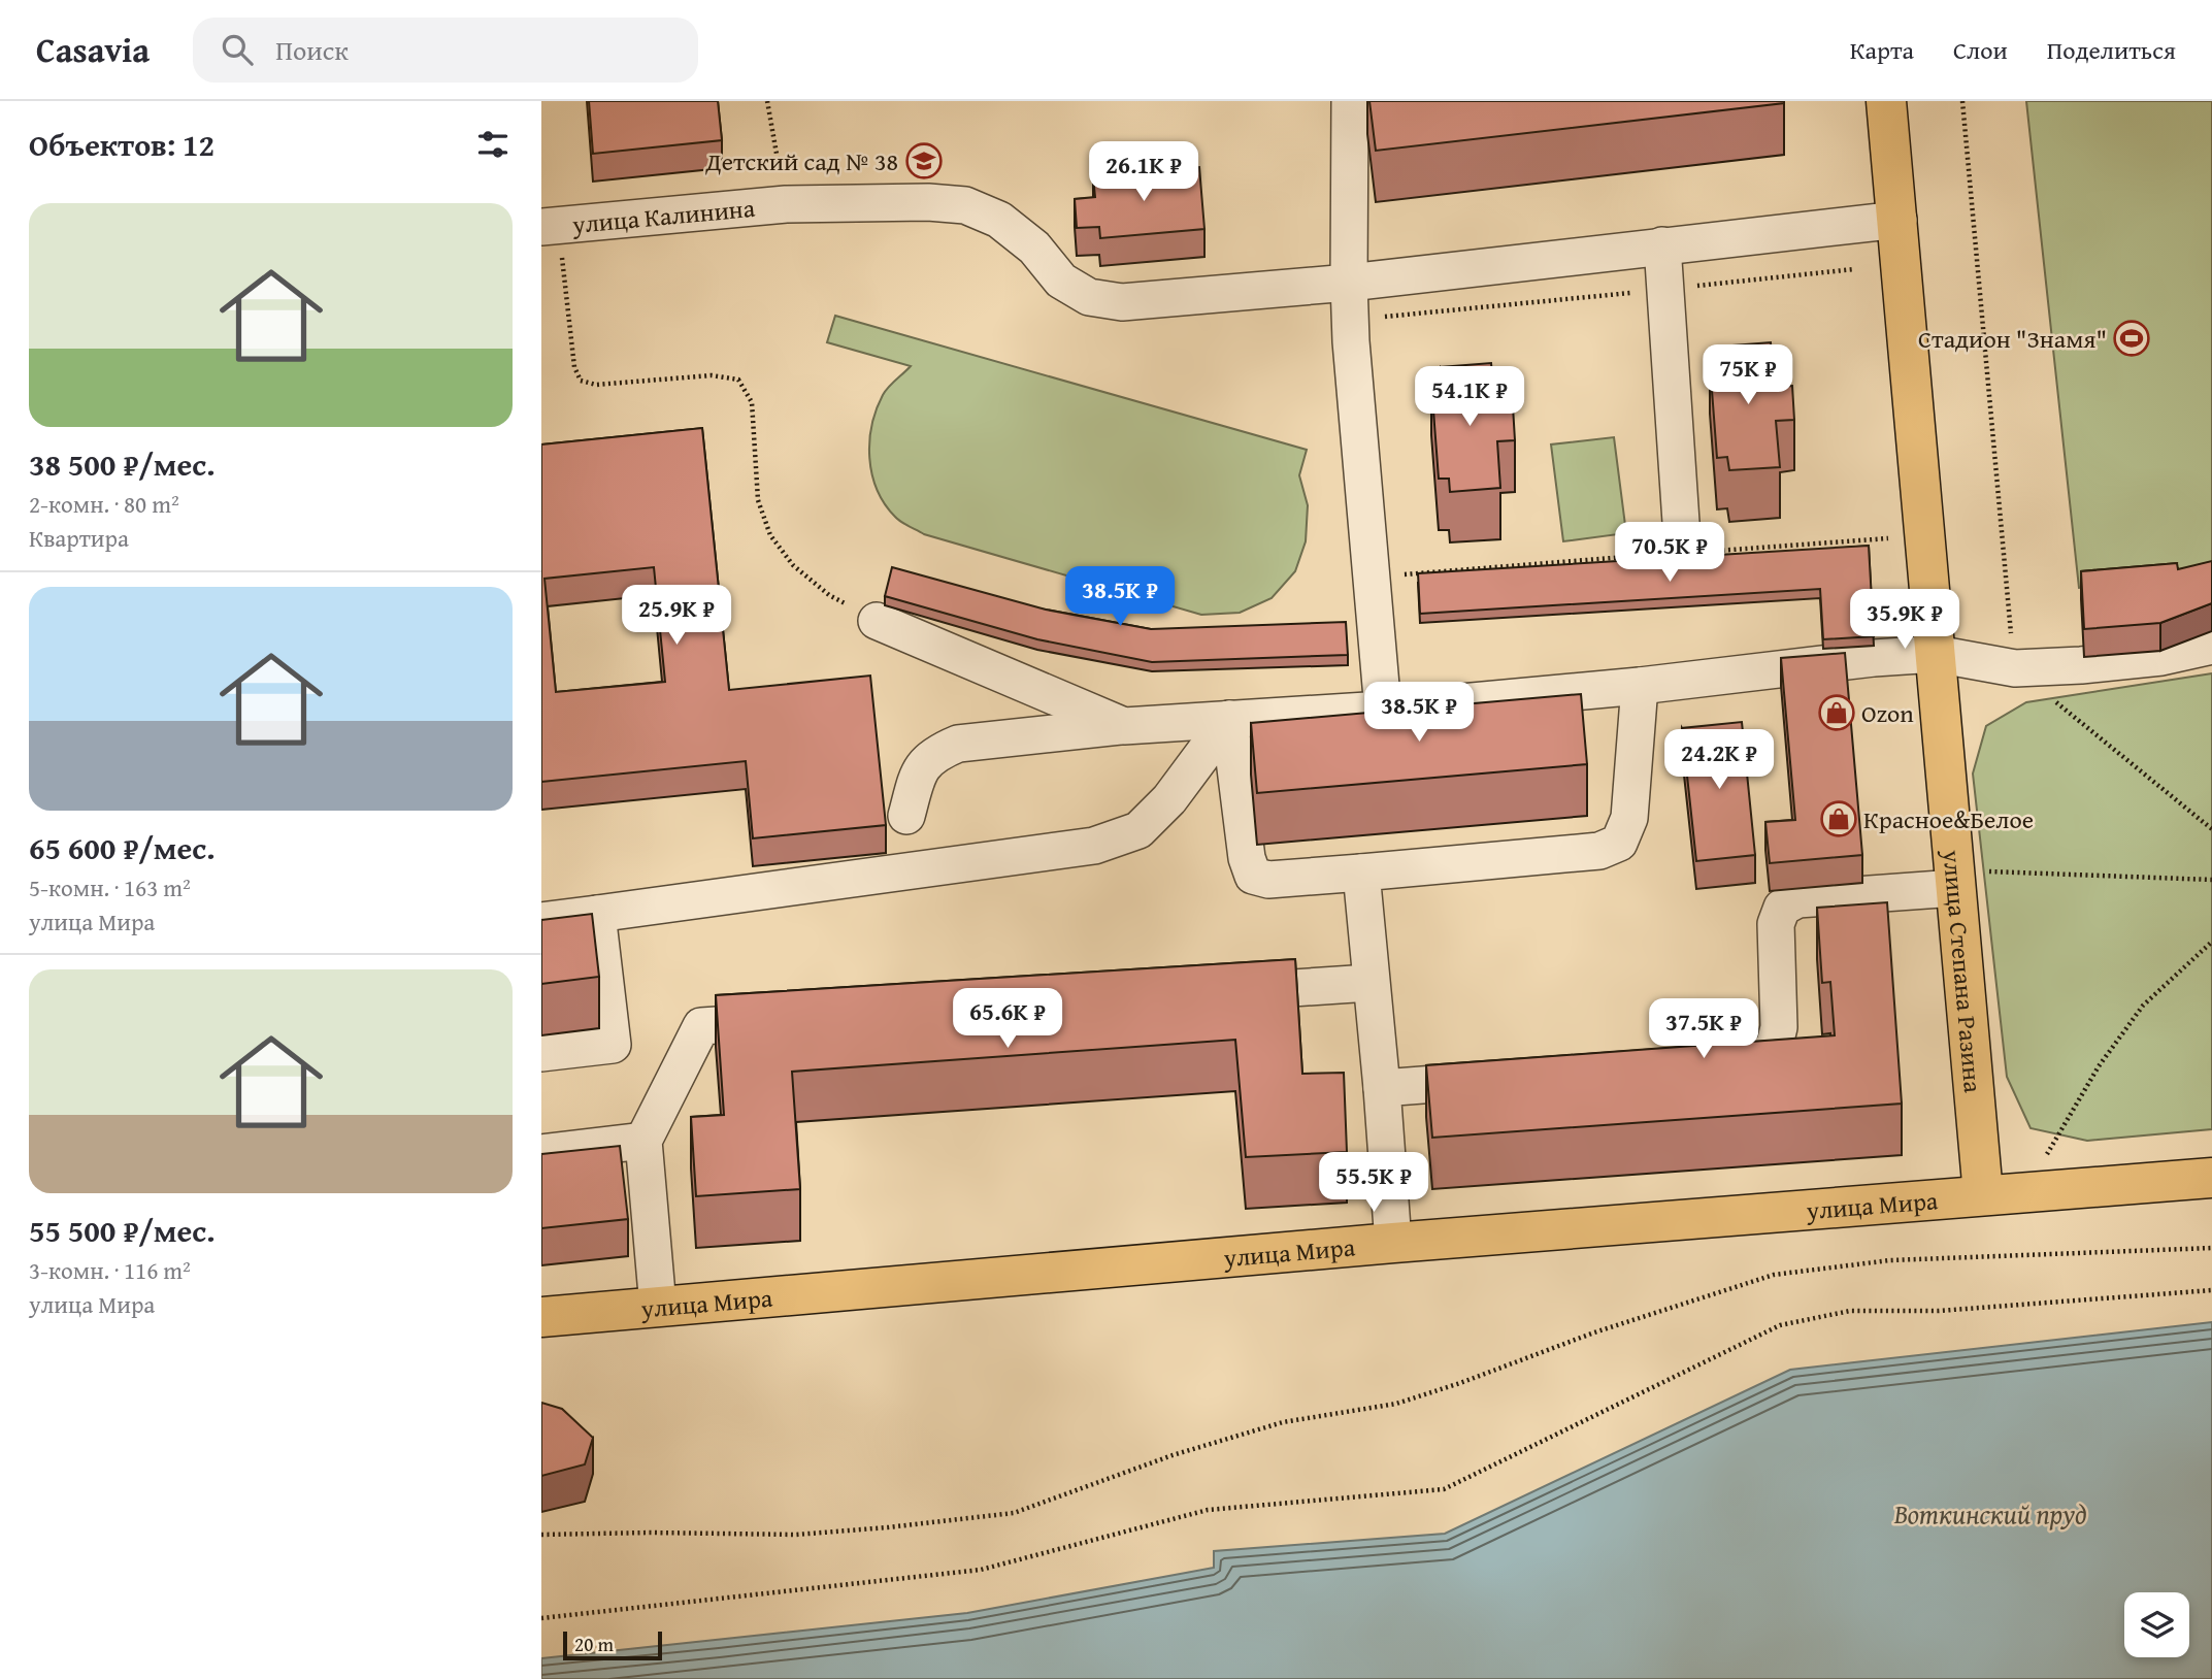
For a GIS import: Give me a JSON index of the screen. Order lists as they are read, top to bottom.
{
  "streets": {
    "main road": ["улица Степана Разина", "улица Мира"],
    "lane": ["улица Калинина"]
  },
  "crossings": [
    ["улица Калинина", "улица Степана Разина"],
    ["улица Степана Разина", "улица Мира"]
  ],
  "water": ["Воткинский пруд"],
  "places": {
    "school or university": ["Детский сад № 38"],
    "sports": ["Стадион \"Знамя\""],
    "shop": ["Ozon", "Красное&Белое"]
  },
  "scale_bar": "20 m",
  "page": {
    "header": "Casavia",
    "search": "Поиск",
    "nav": ["Карта", "Слои", "Поделиться"],
    "heading": "Объектов: 12",
    "price": [
      "26.1K ₽",
      "75K ₽",
      "54.1K ₽",
      "70.5K ₽",
      "38.5K ₽",
      "25.9K ₽",
      "35.9K ₽",
      "38.5K ₽",
      "24.2K ₽",
      "65.6K ₽",
      "37.5K ₽",
      "55.5K ₽"
    ],
    "list": [
      {
        "name": "38 500 ₽/мес.",
        "note": "2-комн. · 80 m² · Квартира"
      },
      {
        "name": "65 600 ₽/мес.",
        "note": "5-комн. · 163 m² · улица Мира"
      },
      {
        "name": "55 500 ₽/мес.",
        "note": "3-комн. · 116 m² · улица Мира"
      }
    ],
    "scale": "20 m"
  }
}
